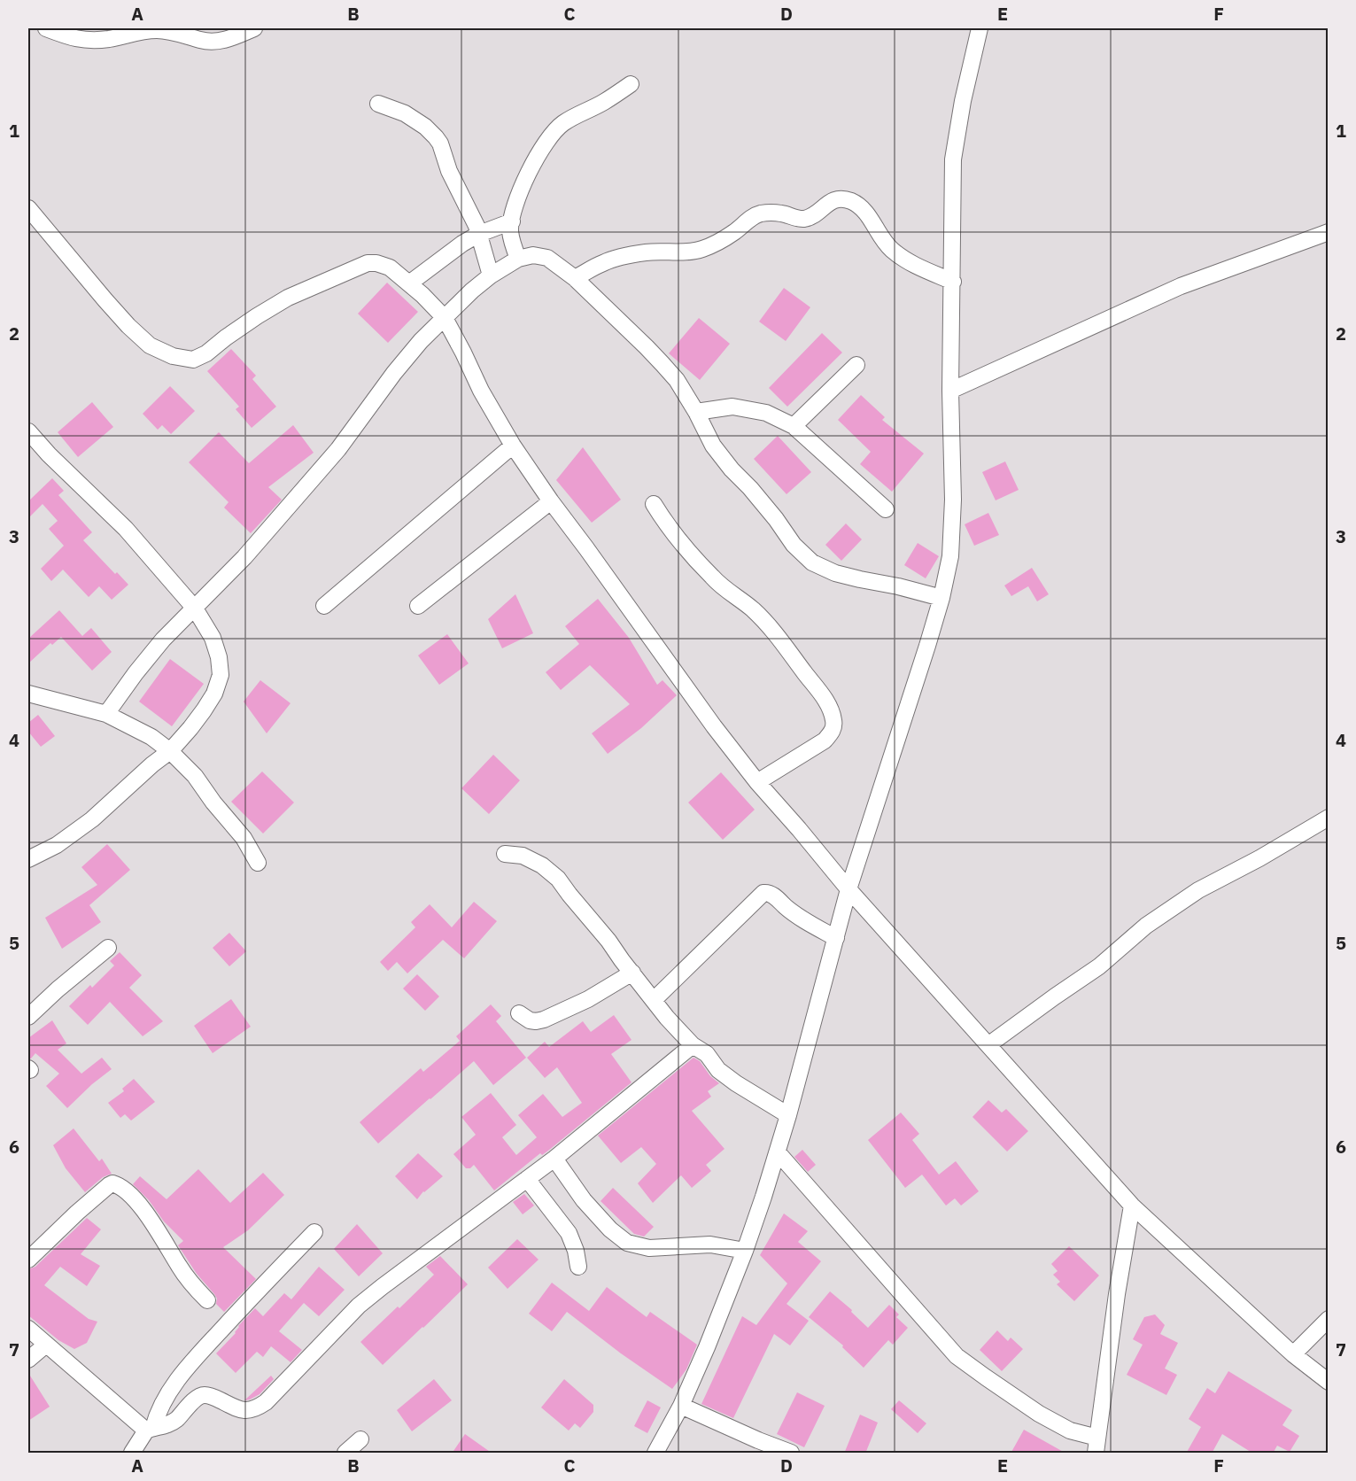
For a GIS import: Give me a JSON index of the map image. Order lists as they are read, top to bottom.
{
  "grid": {
    "columns": [
      "A",
      "B",
      "C",
      "D",
      "E",
      "F"
    ],
    "rows": [
      "1",
      "2",
      "3",
      "4",
      "5",
      "6",
      "7"
    ]
  }
}
